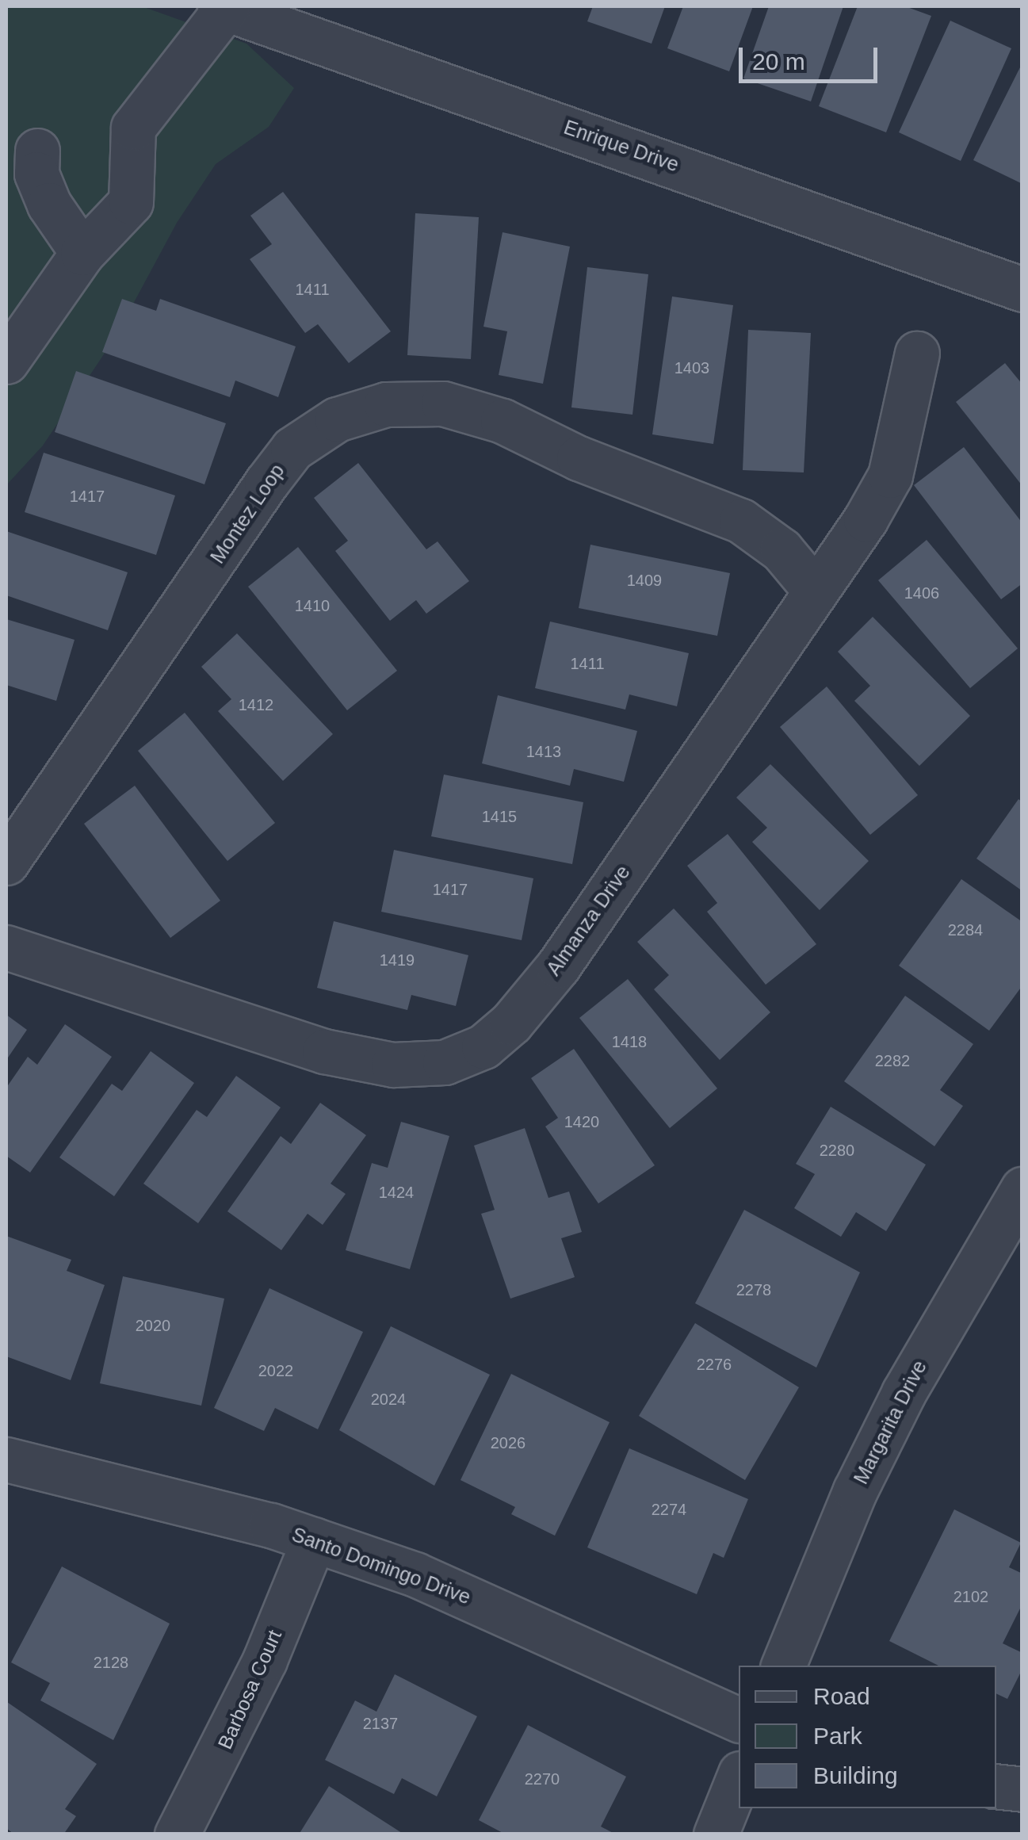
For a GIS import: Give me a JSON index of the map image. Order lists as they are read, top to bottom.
{
  "streets": {
    "street": [
      "Enrique Drive",
      "Montez Loop",
      "Almanza Drive",
      "Margarita Drive",
      "Santo Domingo Drive",
      "Barbosa Court"
    ]
  },
  "crossings": [
    ["Montez Loop", "Almanza Drive"],
    ["Santo Domingo Drive", "Barbosa Court"]
  ],
  "house_numbers": [
    "1411",
    "1403",
    "1417",
    "1409",
    "1406",
    "1410",
    "1411",
    "1412",
    "1413",
    "1415",
    "1417",
    "2284",
    "1419",
    "1418",
    "2282",
    "1420",
    "2280",
    "1424",
    "2278",
    "2020",
    "2276",
    "2022",
    "2024",
    "2026",
    "2274",
    "2102",
    "2128",
    "2137",
    "2270"
  ],
  "legend": ["Road", "Park", "Building"],
  "scale_bar": "20 m"
}
